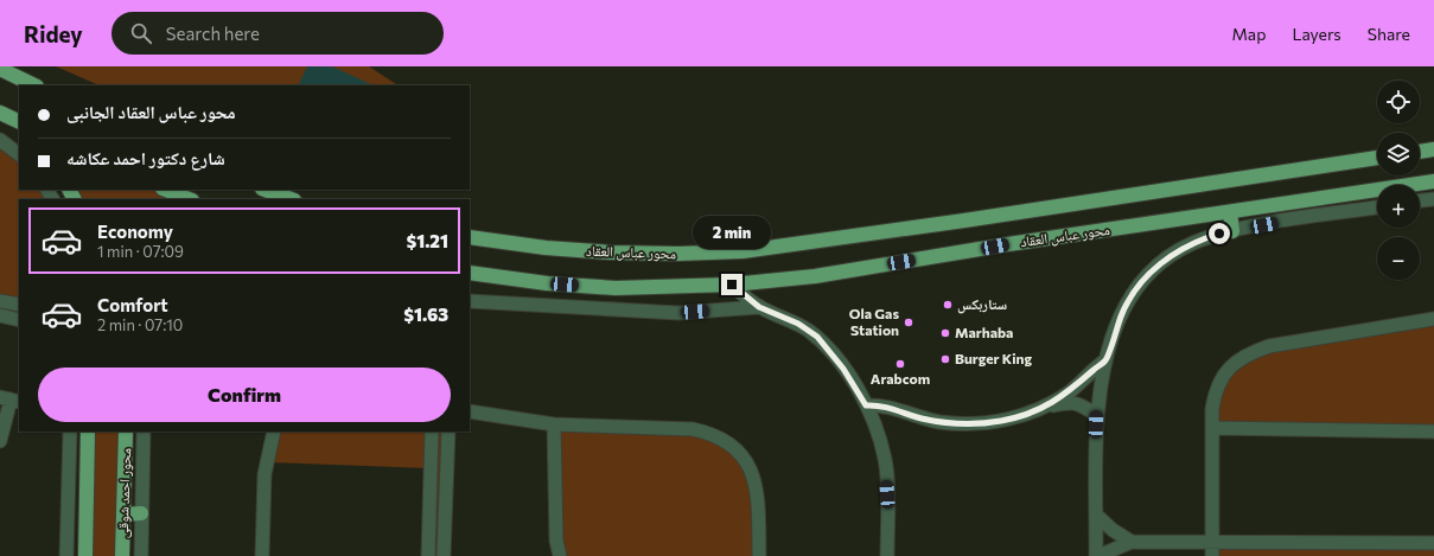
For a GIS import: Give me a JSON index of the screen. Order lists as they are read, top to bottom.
{
  "streets": {
    "main road": ["محور عباس العقاد", "محور احمد شوقى"]
  },
  "places": [
    "ستاربكس",
    "Ola Gas Station",
    "Marhaba",
    "Burger King",
    "Arabcom"
  ],
  "page": {
    "header": "Ridey",
    "search": "Search here",
    "nav": ["Map", "Layers", "Share"],
    "map_buttons": ["+", "−"],
    "banner": ["محور عباس العقاد الجانبى", "شارع دكتور احمد عكاشه"],
    "list": [
      {
        "name": "Economy",
        "note": "1 min · 07:09",
        "value": "$1.21"
      },
      {
        "name": "Comfort",
        "note": "2 min · 07:10",
        "value": "$1.63"
      }
    ],
    "bubble": "2 min",
    "buttons": "Confirm"
  }
}
